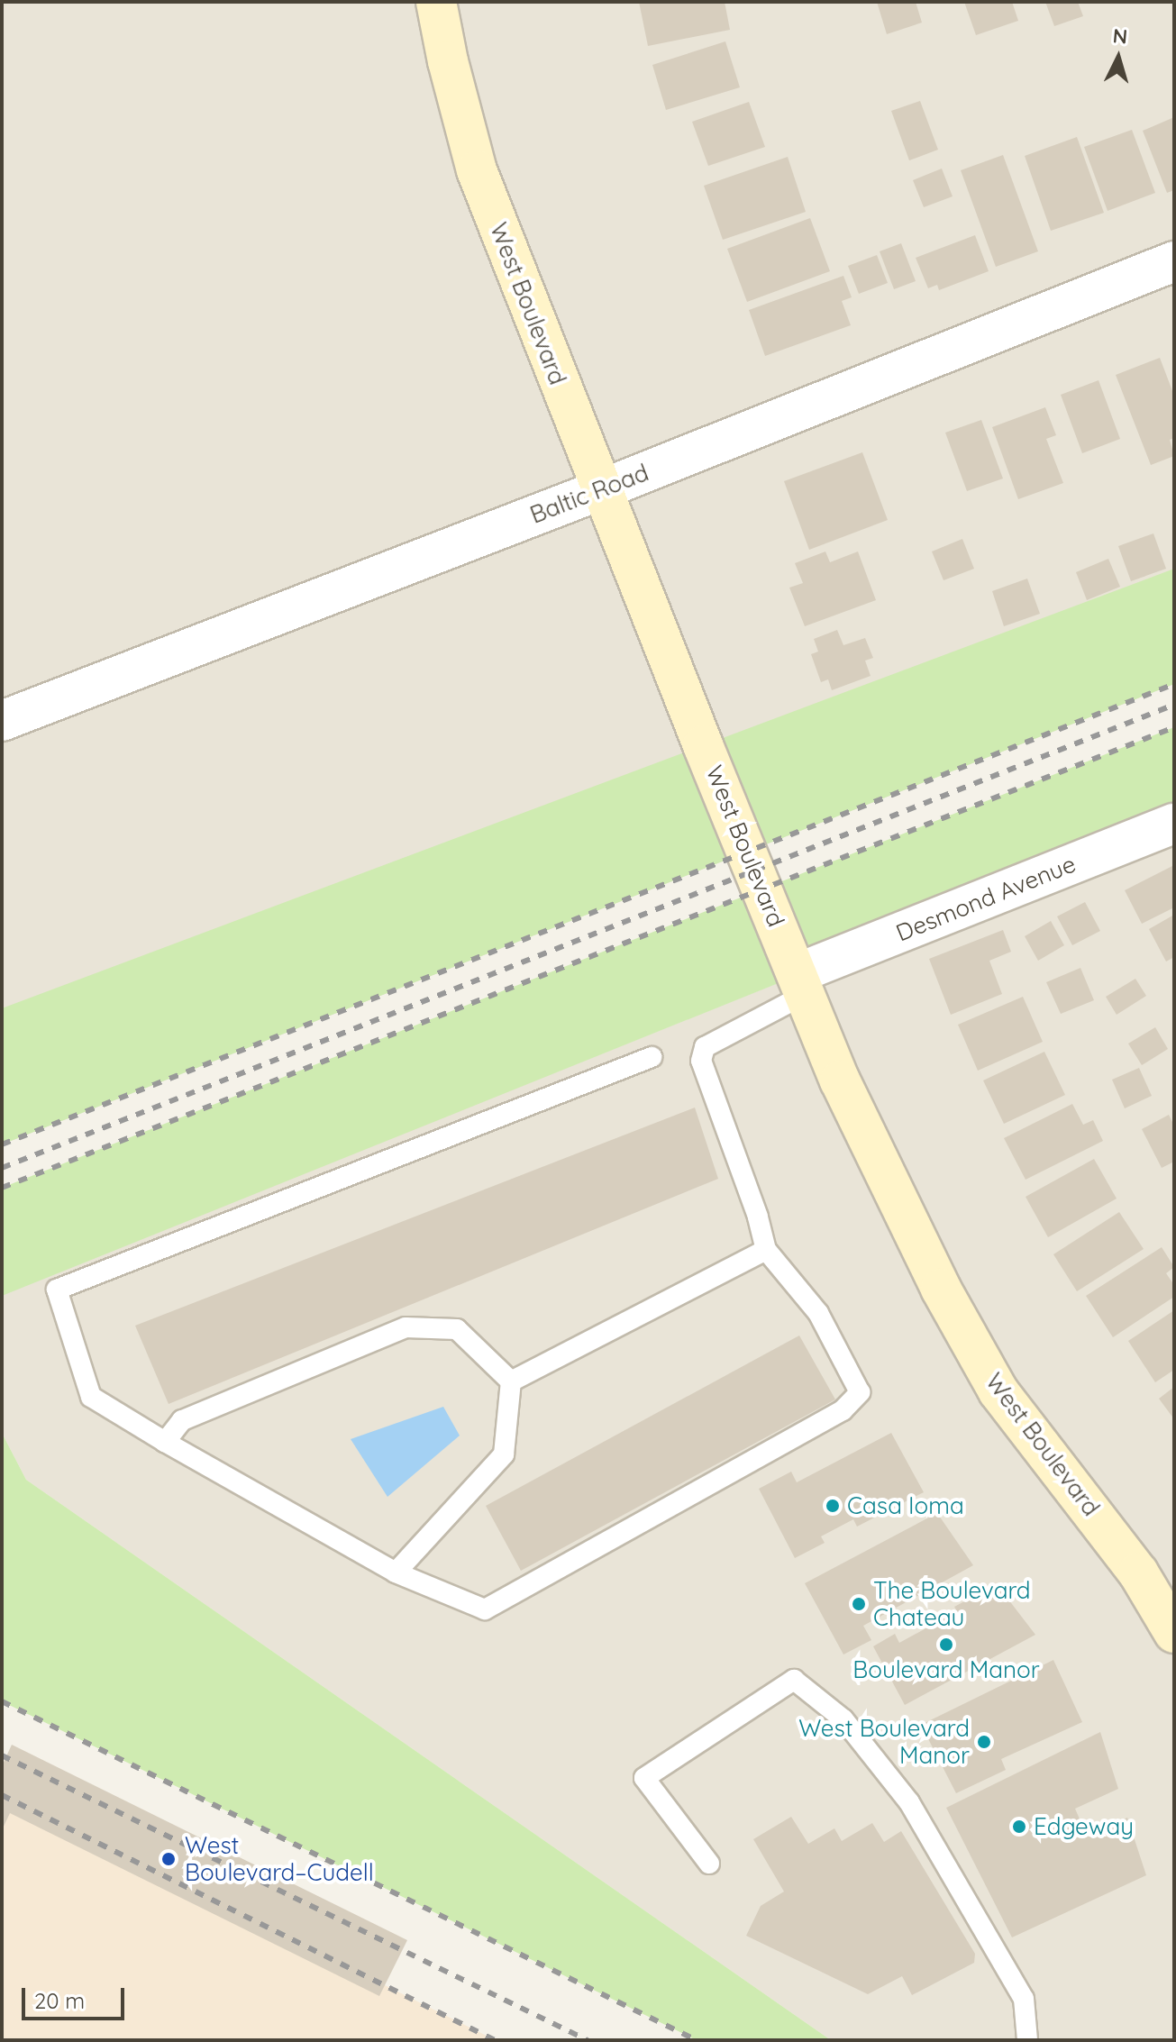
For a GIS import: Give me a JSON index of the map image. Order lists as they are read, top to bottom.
{
  "streets": {
    "main road": ["West Boulevard"],
    "street": ["Baltic Road", "Desmond Avenue"]
  },
  "crossings": [
    ["West Boulevard", "Baltic Road"],
    ["West Boulevard", "Desmond Avenue"]
  ],
  "places": [
    "Casa Ioma",
    "The Boulevard Chateau",
    "Boulevard Manor",
    "West Boulevard Manor",
    "Edgeway",
    "West Boulevard–Cudell"
  ],
  "scale_bar": "20 m",
  "north": "top"
}
